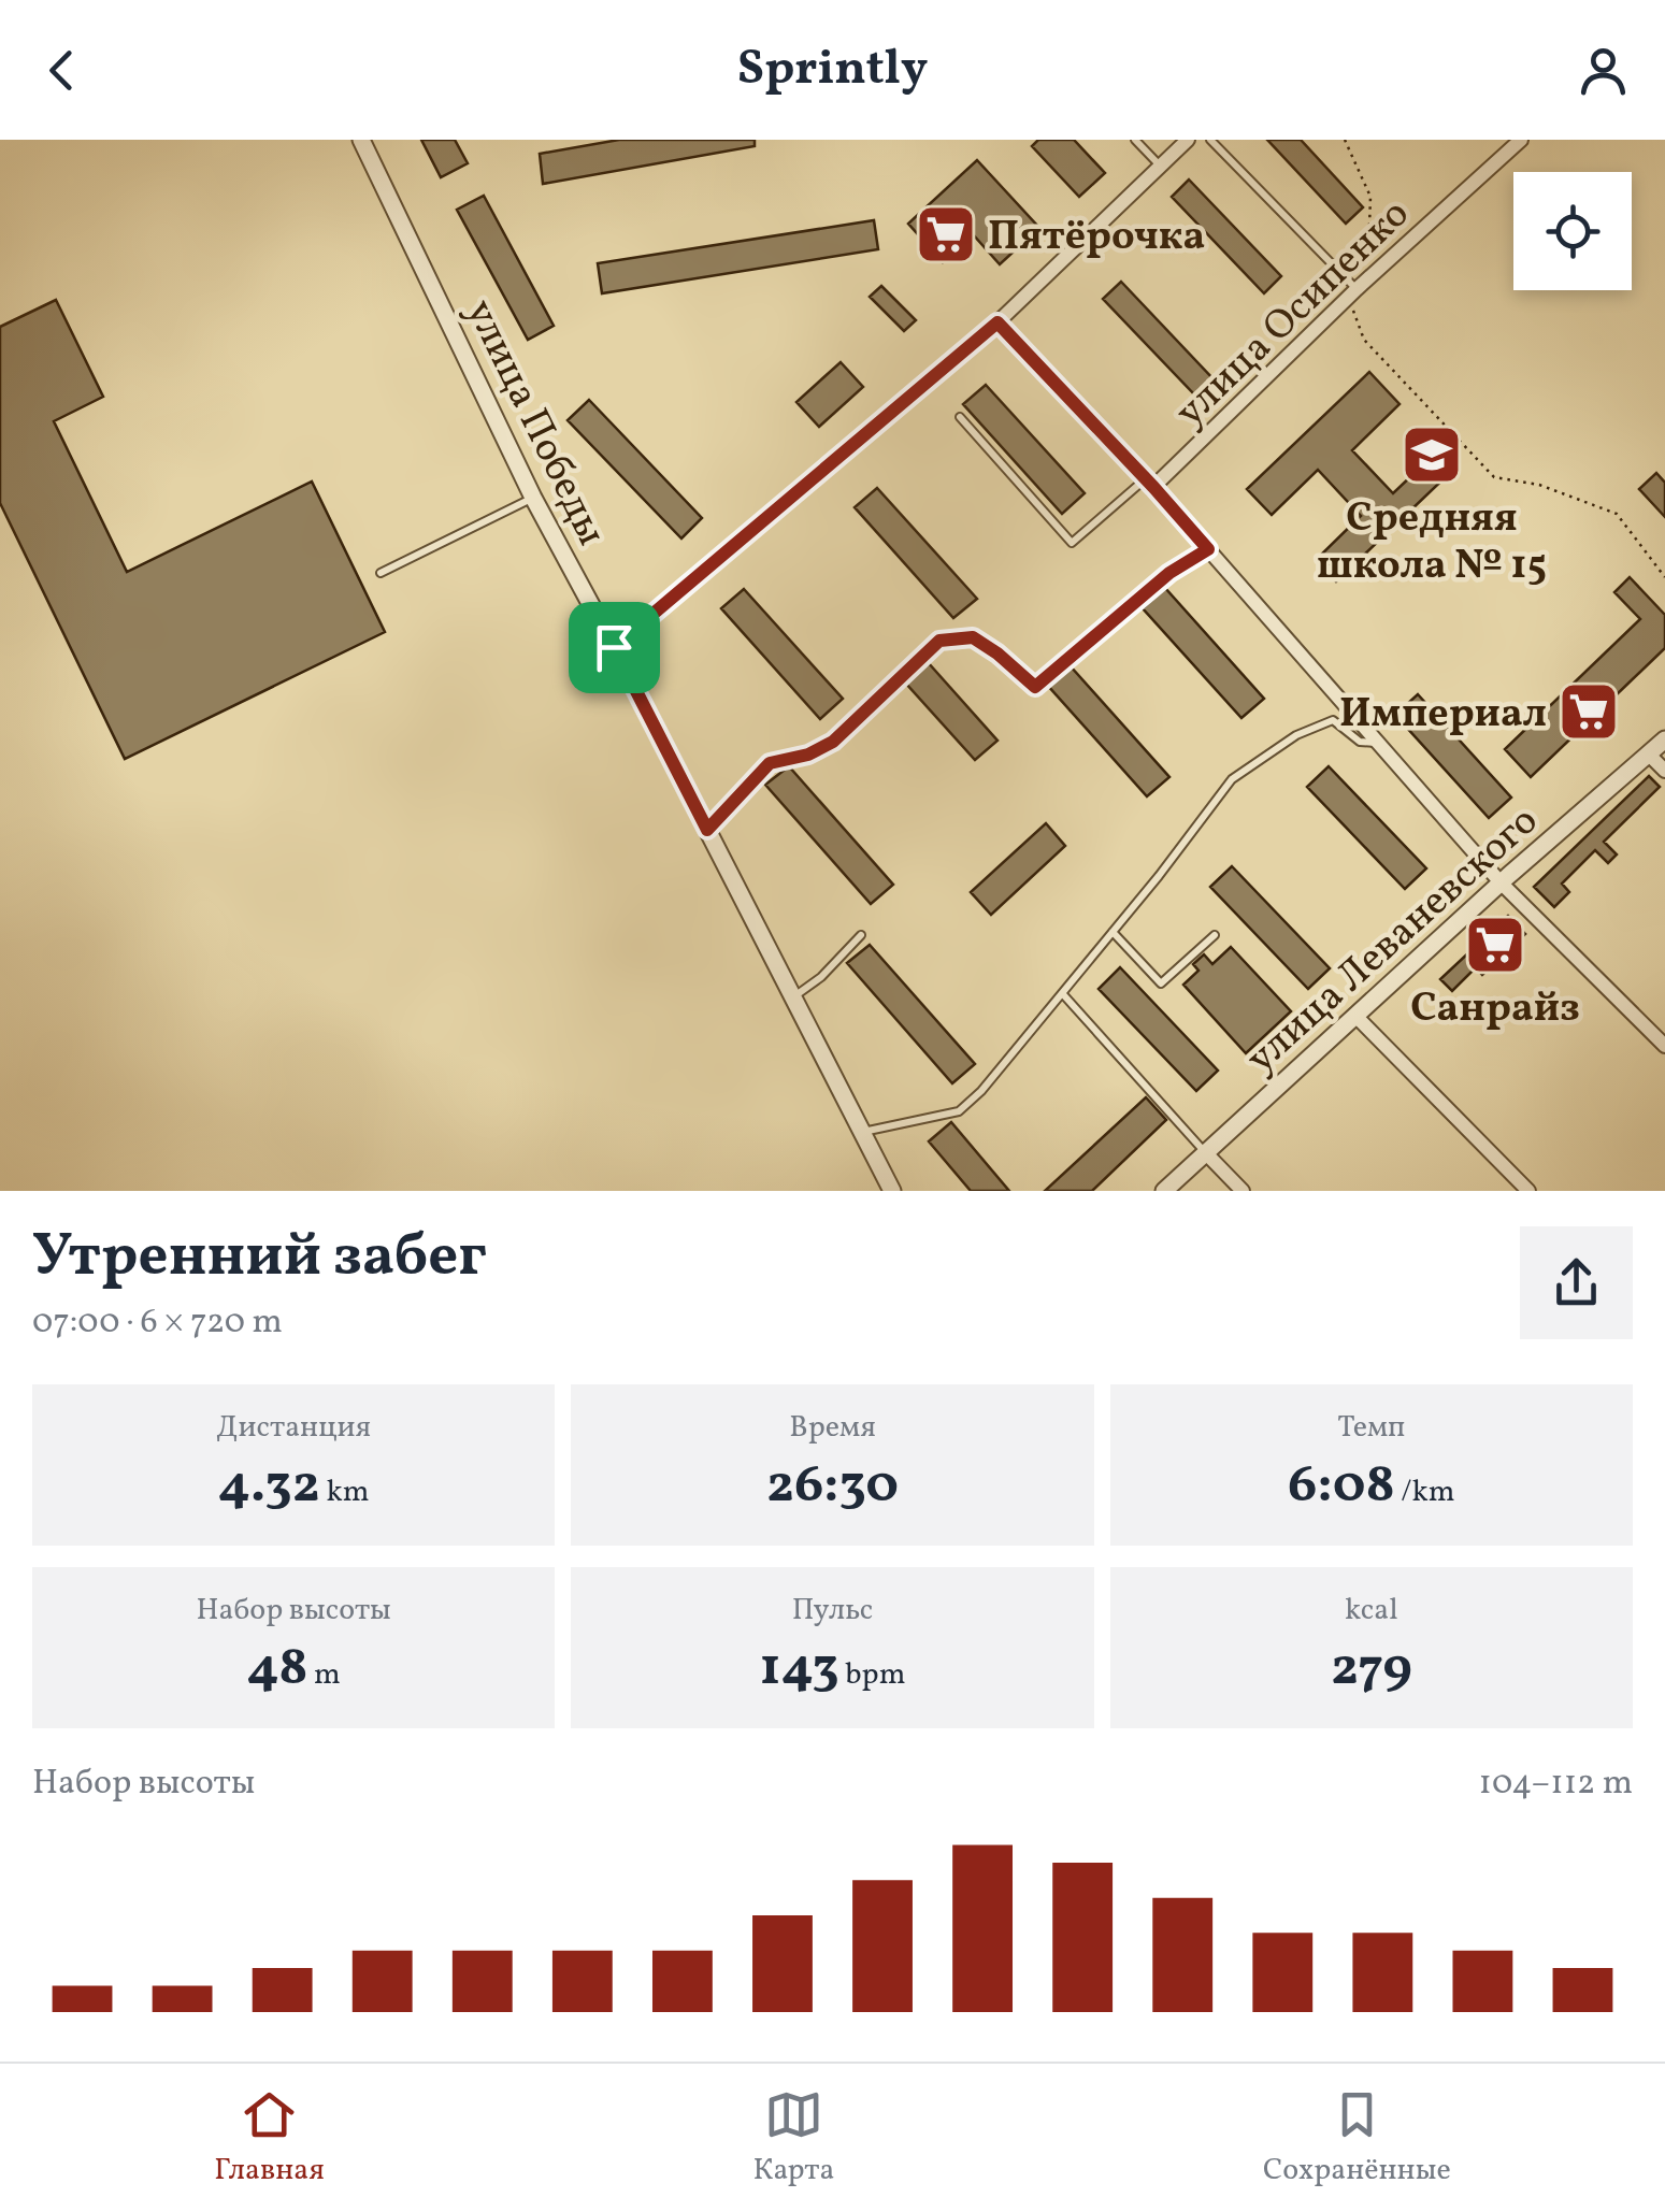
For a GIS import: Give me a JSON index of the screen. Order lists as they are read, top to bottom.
{
  "streets": {
    "street": ["улица Осипенко", "улица Победы", "улица Леваневского"]
  },
  "places": {
    "supermarket": ["Пятёрочка", "Империал", "Санрайз"],
    "school or university": ["Средняя школа № 15"]
  },
  "page": {
    "header": "Sprintly",
    "heading": ["Утренний забег", "07:00 · 6 × 720 m"],
    "stats": [
      ["Дистанция", "4.32 km"],
      ["Время", "26:30"],
      ["Темп", "6:08 /km"],
      ["Набор высоты", "48 m"],
      ["Пульс", "143 bpm"],
      ["kcal", "279"]
    ],
    "chart": ["Набор высоты", "104–112 m"],
    "tabs": ["Главная", "Карта", "Сохранённые"]
  }
}
